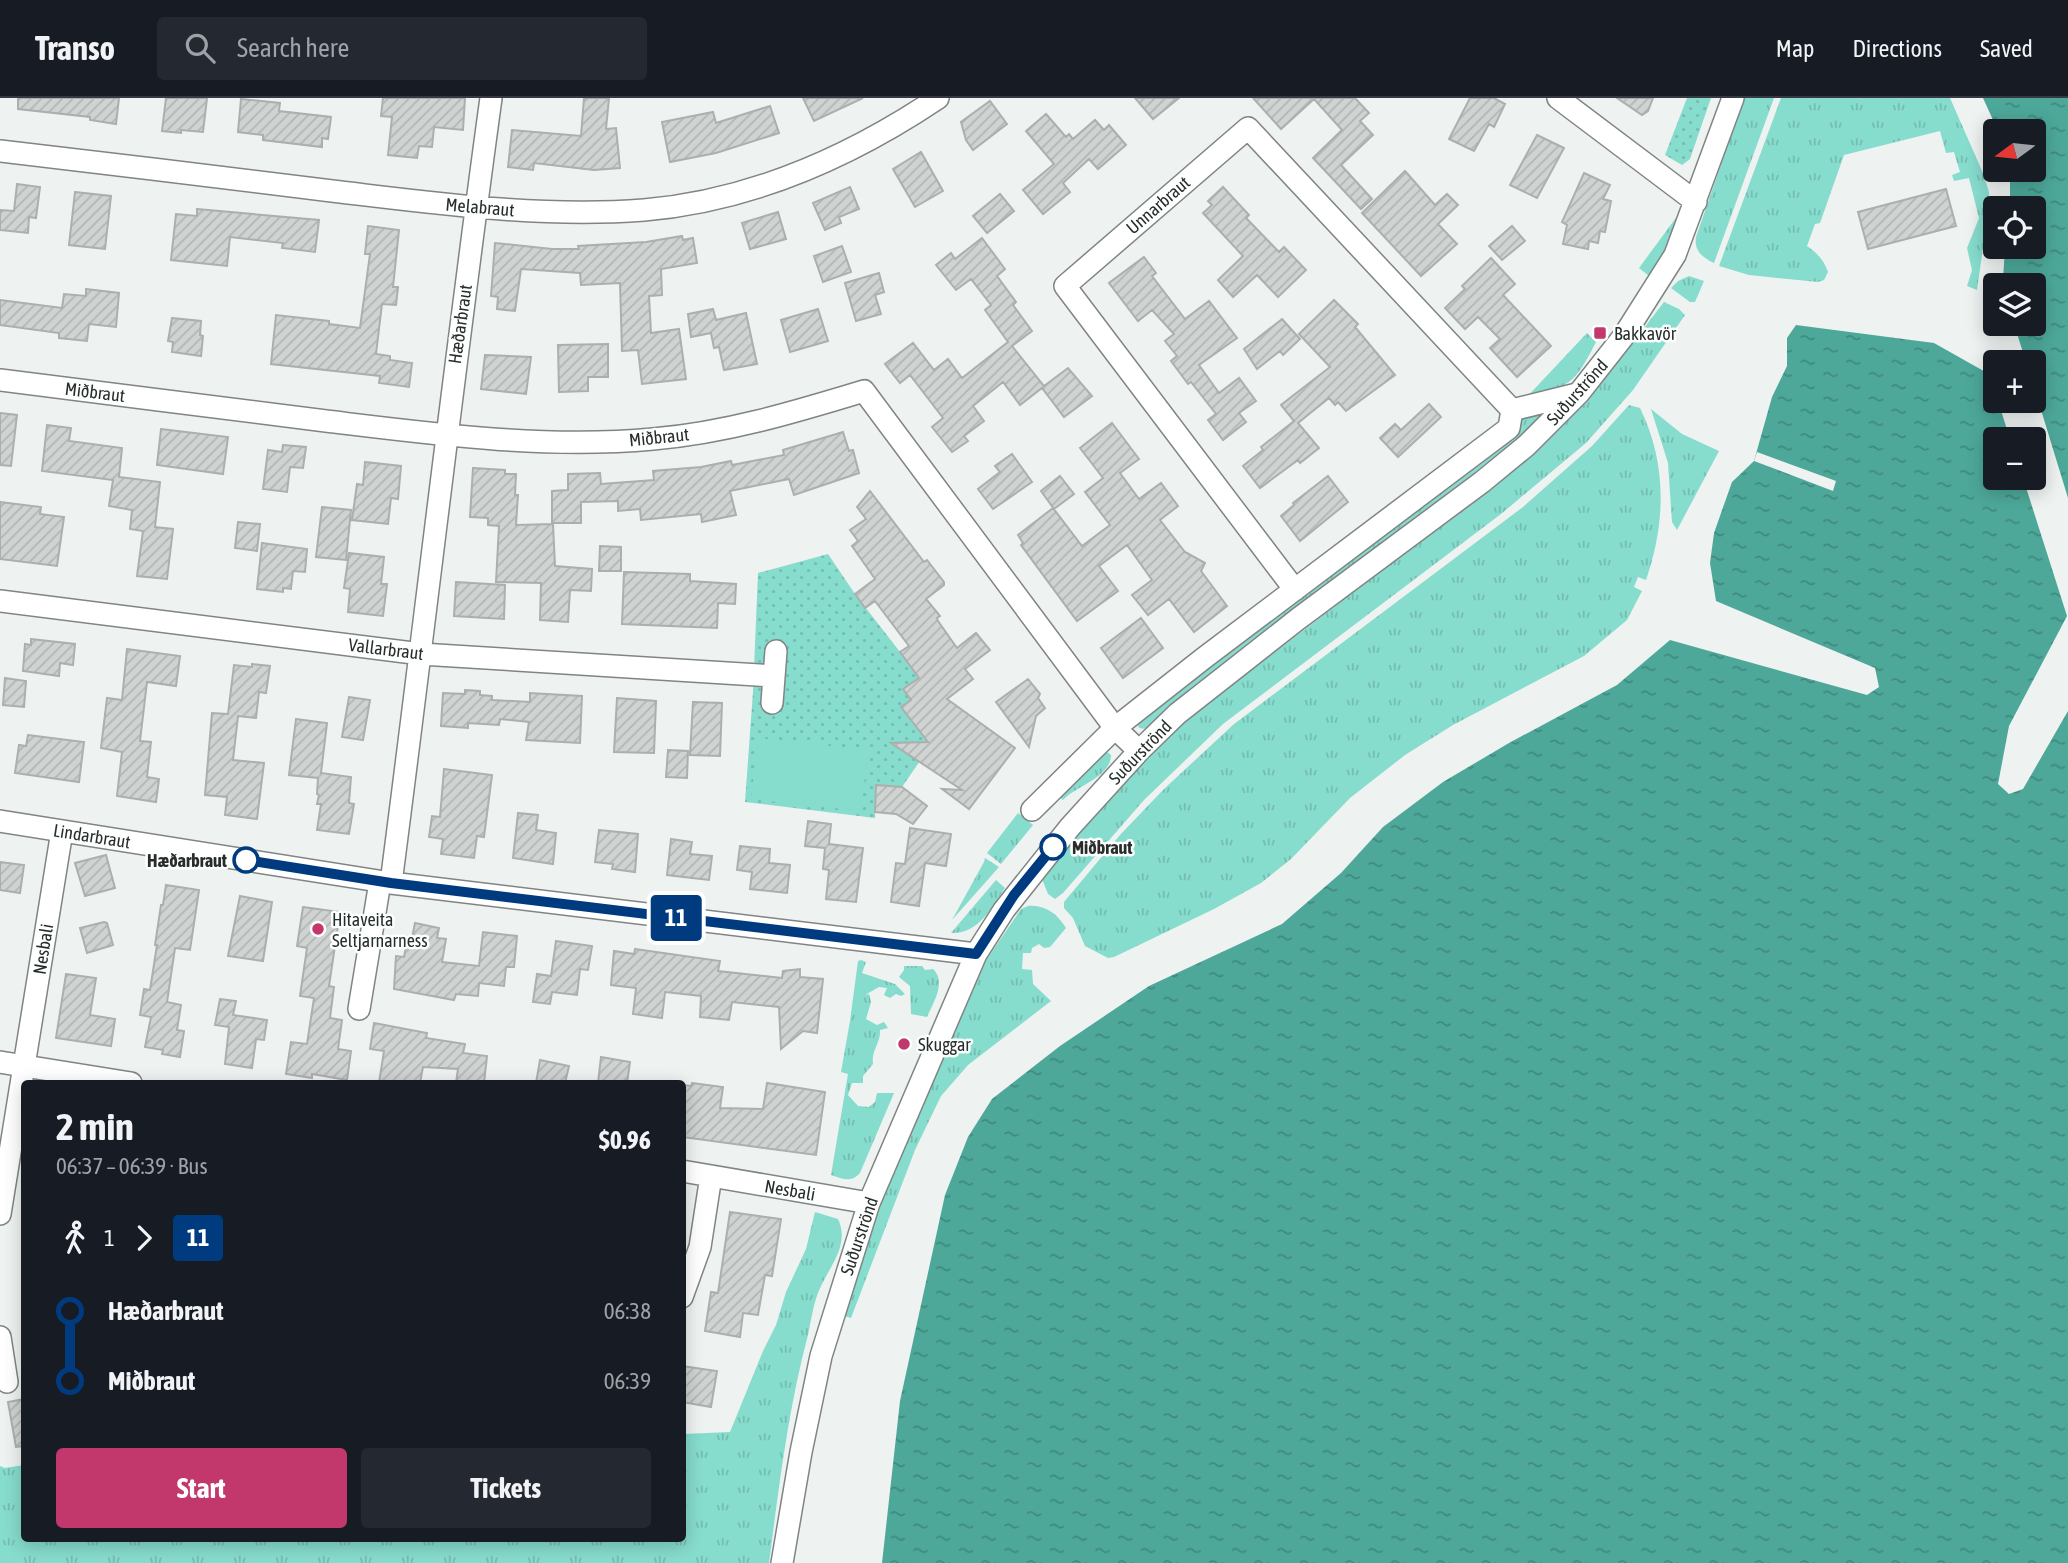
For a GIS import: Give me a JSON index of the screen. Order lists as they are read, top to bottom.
{
  "streets": {
    "street": [
      "Unnarbraut",
      "Melabraut",
      "Hæðarbraut",
      "Miðbraut",
      "Suðurströnd",
      "Vallarbraut",
      "Lindarbraut",
      "Nesbali"
    ]
  },
  "crossings": [
    ["Melabraut", "Hæðarbraut"],
    ["Hæðarbraut", "Miðbraut"],
    ["Hæðarbraut", "Vallarbraut"],
    ["Hæðarbraut", "Lindarbraut"],
    ["Miðbraut", "Suðurströnd"],
    ["Suðurströnd", "Lindarbraut"],
    ["Suðurströnd", "Nesbali"],
    ["Lindarbraut", "Nesbali"]
  ],
  "places": {
    "transit": ["Bakkavör"],
    "other": [
      "Miðbraut",
      "Hæðarbraut",
      "Hitaveita Seltjarnarness",
      "Skuggar"
    ]
  },
  "lines": ["bus line 11"],
  "north": "left",
  "page": {
    "header": "Transo",
    "search": "Search here",
    "nav": ["Map", "Directions", "Saved"],
    "on_map": "11",
    "map_buttons": ["+", "−"],
    "heading": ["2 min", "06:37 – 06:39 · Bus", "$0.96"],
    "legs": ["1", "11"],
    "list": [
      {
        "name": "Hæðarbraut",
        "value": "06:38"
      },
      {
        "name": "Miðbraut",
        "value": "06:39"
      }
    ],
    "buttons": ["Start", "Tickets"]
  }
}
